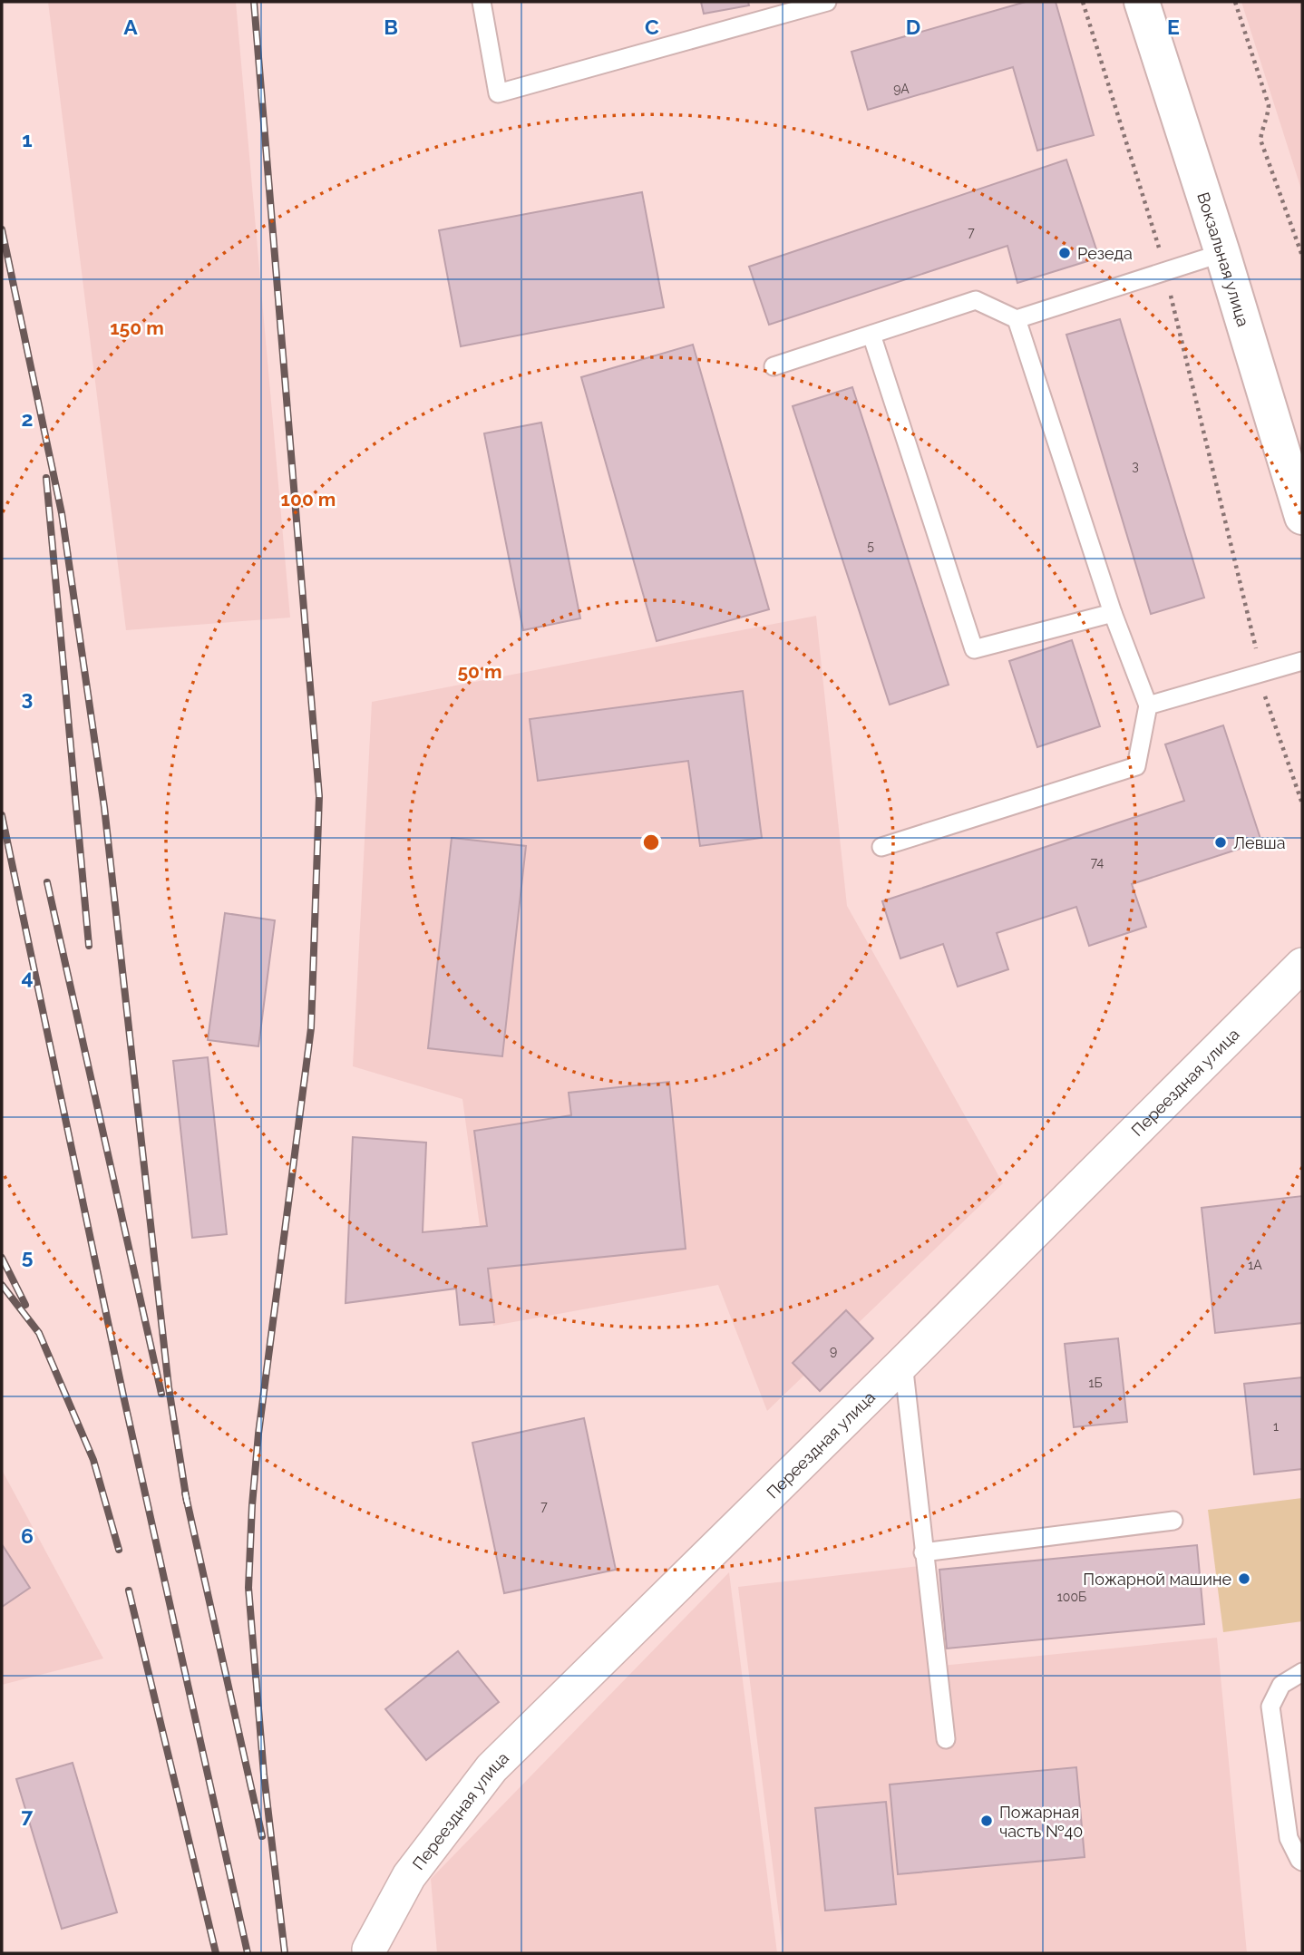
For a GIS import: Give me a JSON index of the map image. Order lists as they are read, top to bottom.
{
  "streets": {
    "main road": ["Вокзальная улица"],
    "street": ["Переездная улица"]
  },
  "places": [
    "Резеда",
    "Левша",
    "Пожарной машине",
    "Пожарная часть №40"
  ],
  "house_numbers": [
    "9А",
    "7",
    "3",
    "5",
    "74",
    "1А",
    "9",
    "1Б",
    "1",
    "7",
    "100Б"
  ],
  "grid": {
    "columns": [
      "A",
      "B",
      "C",
      "D",
      "E"
    ],
    "rows": [
      "1",
      "2",
      "3",
      "4",
      "5",
      "6",
      "7"
    ]
  },
  "rings": ["150 m", "100 m", "50 m"]
}
